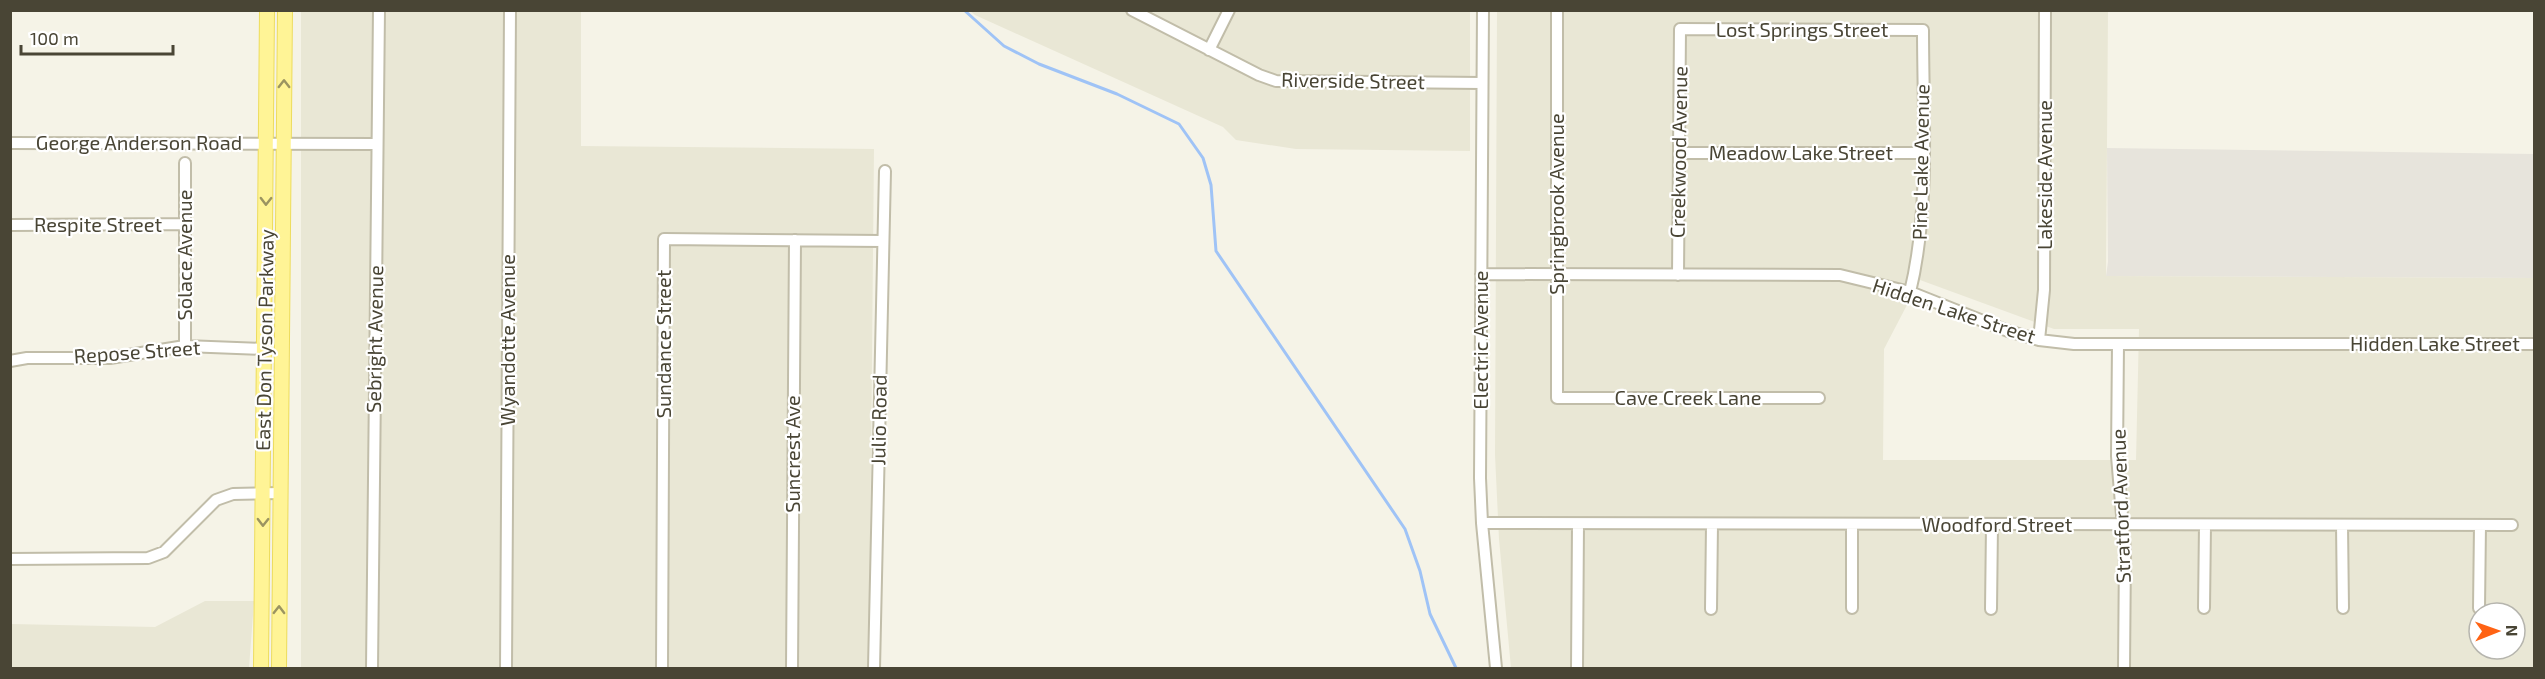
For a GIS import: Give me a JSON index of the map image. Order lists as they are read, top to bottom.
{
  "streets": {
    "main road": ["East Don Tyson Parkway"],
    "street": [
      "Lost Springs Street",
      "Riverside Street",
      "George Anderson Road",
      "Creekwood Avenue",
      "Meadow Lake Street",
      "Pine Lake Avenue",
      "Lakeside Avenue",
      "Springbrook Avenue",
      "Respite Street",
      "Solace Avenue",
      "Hidden Lake Street",
      "Sebright Avenue",
      "Wyandotte Avenue",
      "Electric Avenue",
      "Sundance Street",
      "Repose Street",
      "Cave Creek Lane",
      "Julio Road",
      "Suncrest Ave",
      "Stratford Avenue",
      "Woodford Street"
    ]
  },
  "crossings": [
    ["Lost Springs Street", "Creekwood Avenue"],
    ["Lost Springs Street", "Pine Lake Avenue"],
    ["Riverside Street", "Electric Avenue"],
    ["George Anderson Road", "Sebright Avenue"],
    ["George Anderson Road", "East Don Tyson Parkway"],
    ["Creekwood Avenue", "Meadow Lake Street"],
    ["Creekwood Avenue", "Hidden Lake Street"],
    ["Meadow Lake Street", "Pine Lake Avenue"],
    ["Pine Lake Avenue", "Hidden Lake Street"],
    ["Lakeside Avenue", "Hidden Lake Street"],
    ["Springbrook Avenue", "Hidden Lake Street"],
    ["Springbrook Avenue", "Cave Creek Lane"],
    ["Respite Street", "Solace Avenue"],
    ["Solace Avenue", "Repose Street"],
    ["Hidden Lake Street", "Electric Avenue"],
    ["Hidden Lake Street", "Stratford Avenue"],
    ["East Don Tyson Parkway", "Repose Street"],
    ["Electric Avenue", "Woodford Street"],
    ["Sundance Street", "Julio Road"],
    ["Sundance Street", "Suncrest Ave"],
    ["Stratford Avenue", "Woodford Street"]
  ],
  "scale_bar": "100 m",
  "north": "right"
}
